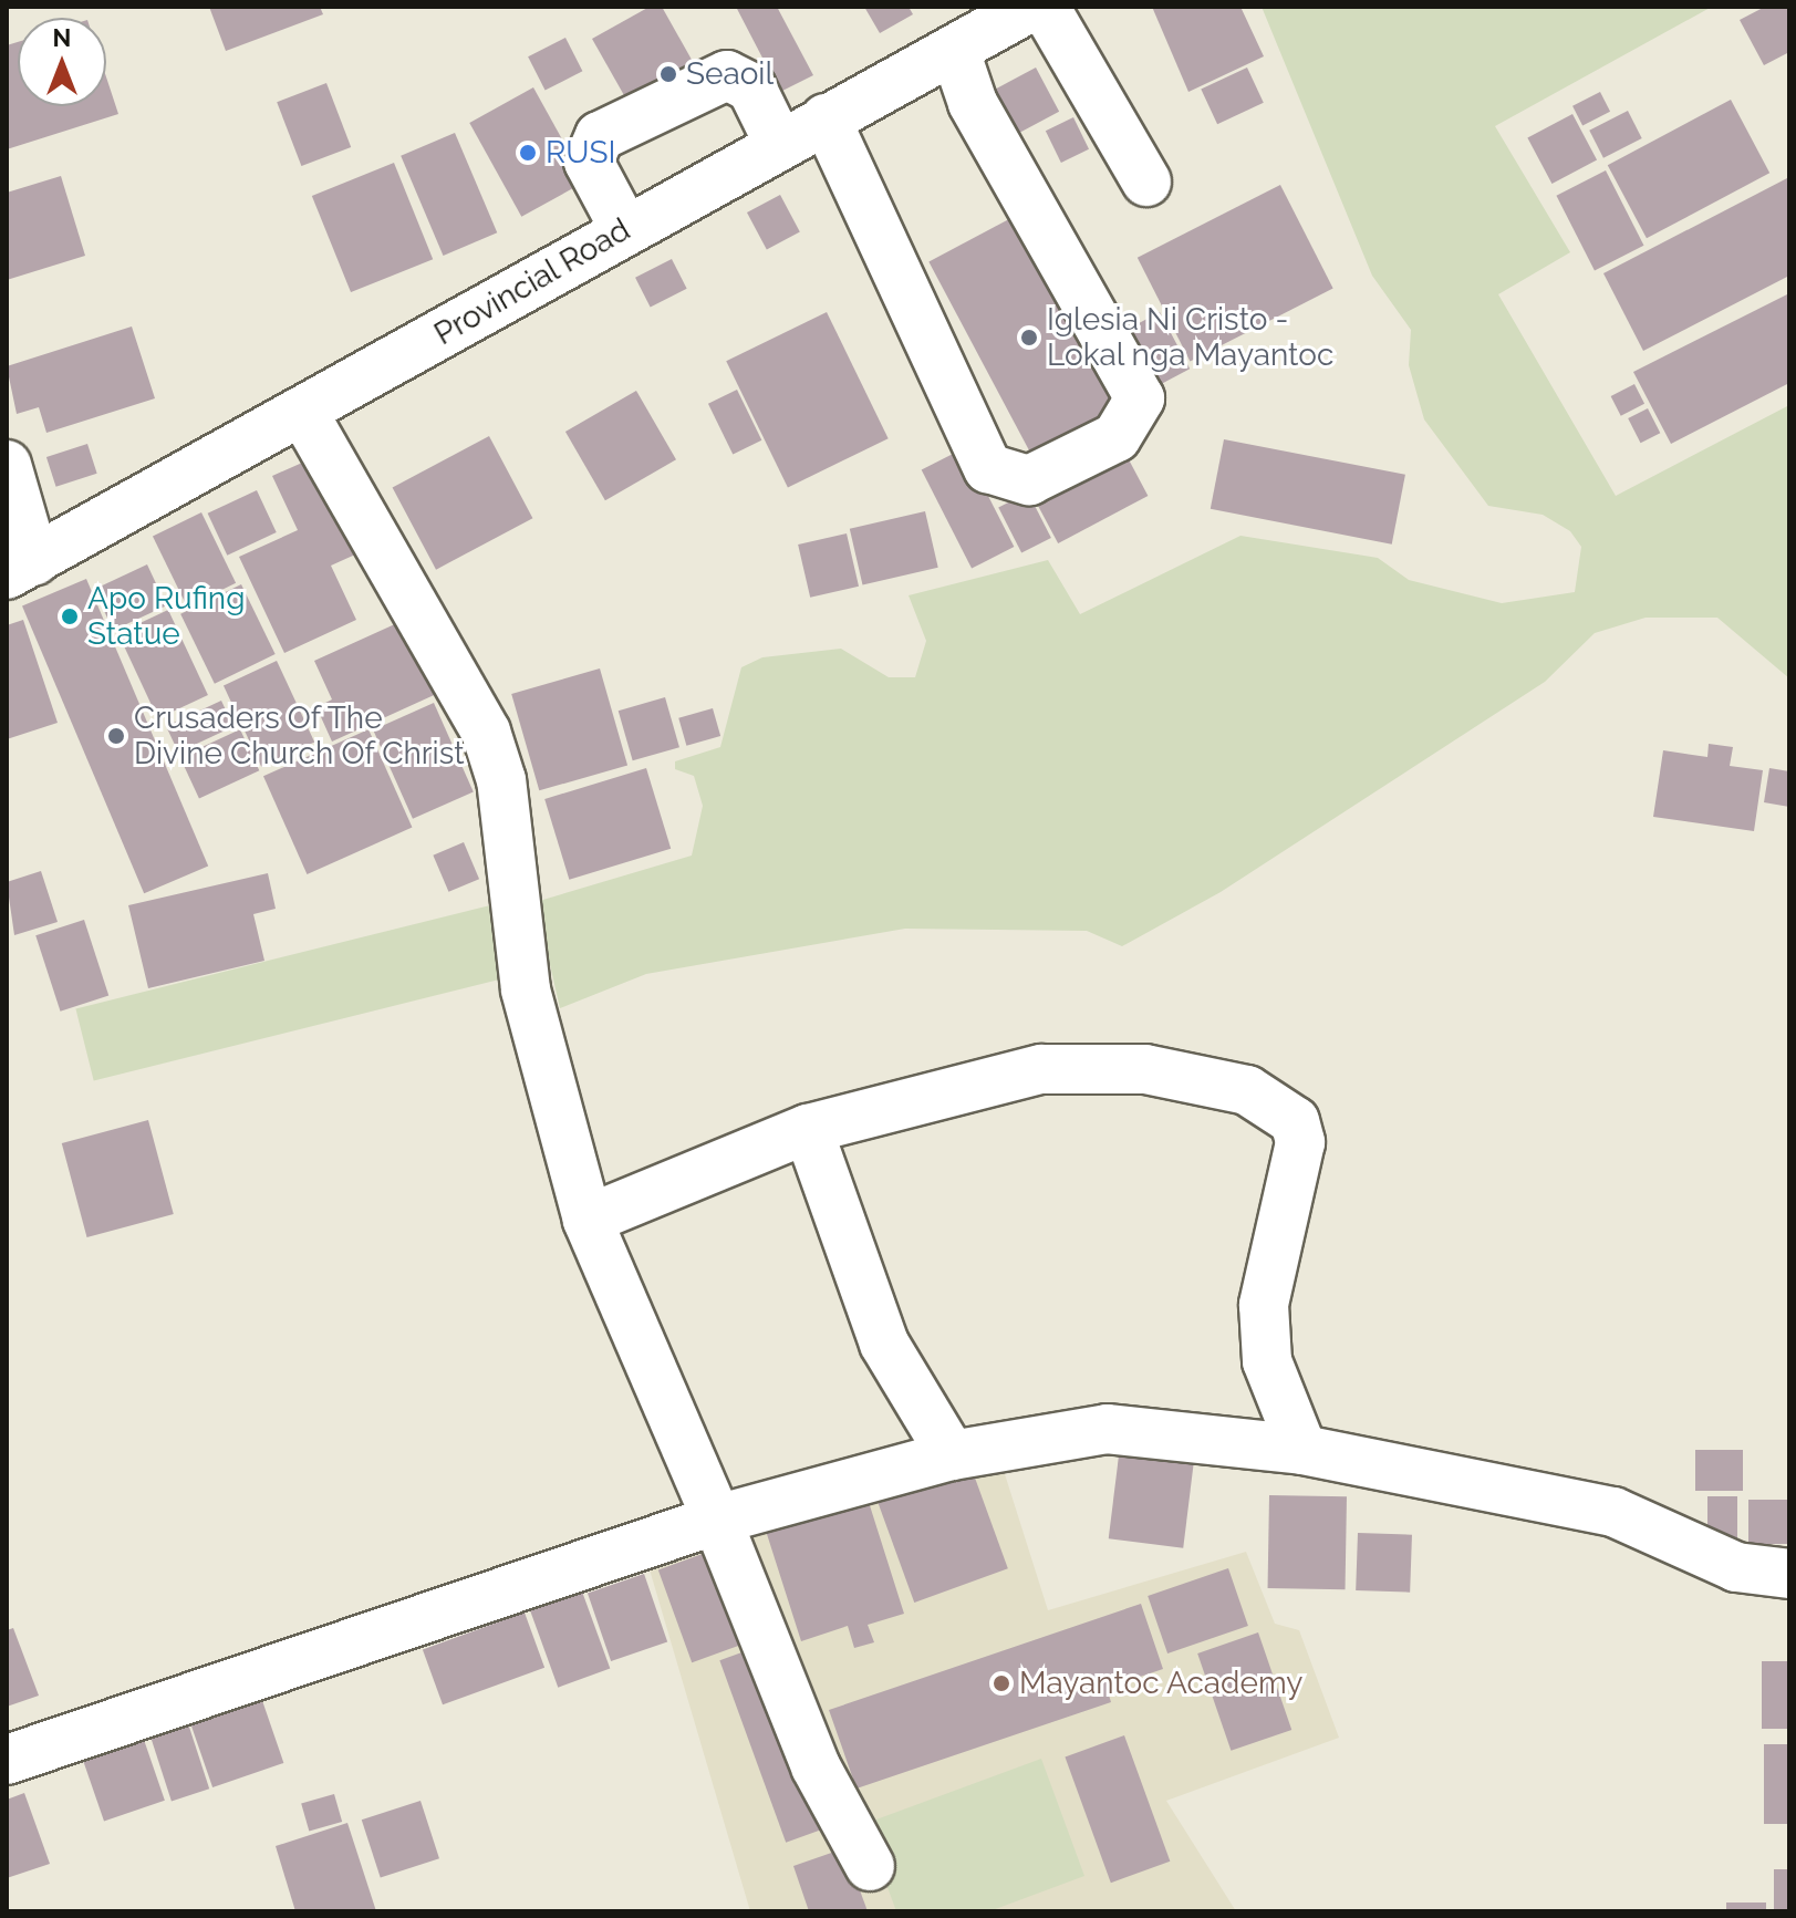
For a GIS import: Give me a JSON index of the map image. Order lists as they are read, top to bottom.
{
  "streets": {
    "street": ["Provincial Road"]
  },
  "places": [
    "Seaoil",
    "RUSI",
    "Iglesia Ni Cristo - Lokal nga Mayantoc",
    "Apo Rufing Statue",
    "Crusaders Of The Divine Church Of Christ",
    "Mayantoc Academy"
  ],
  "north": "top"
}
